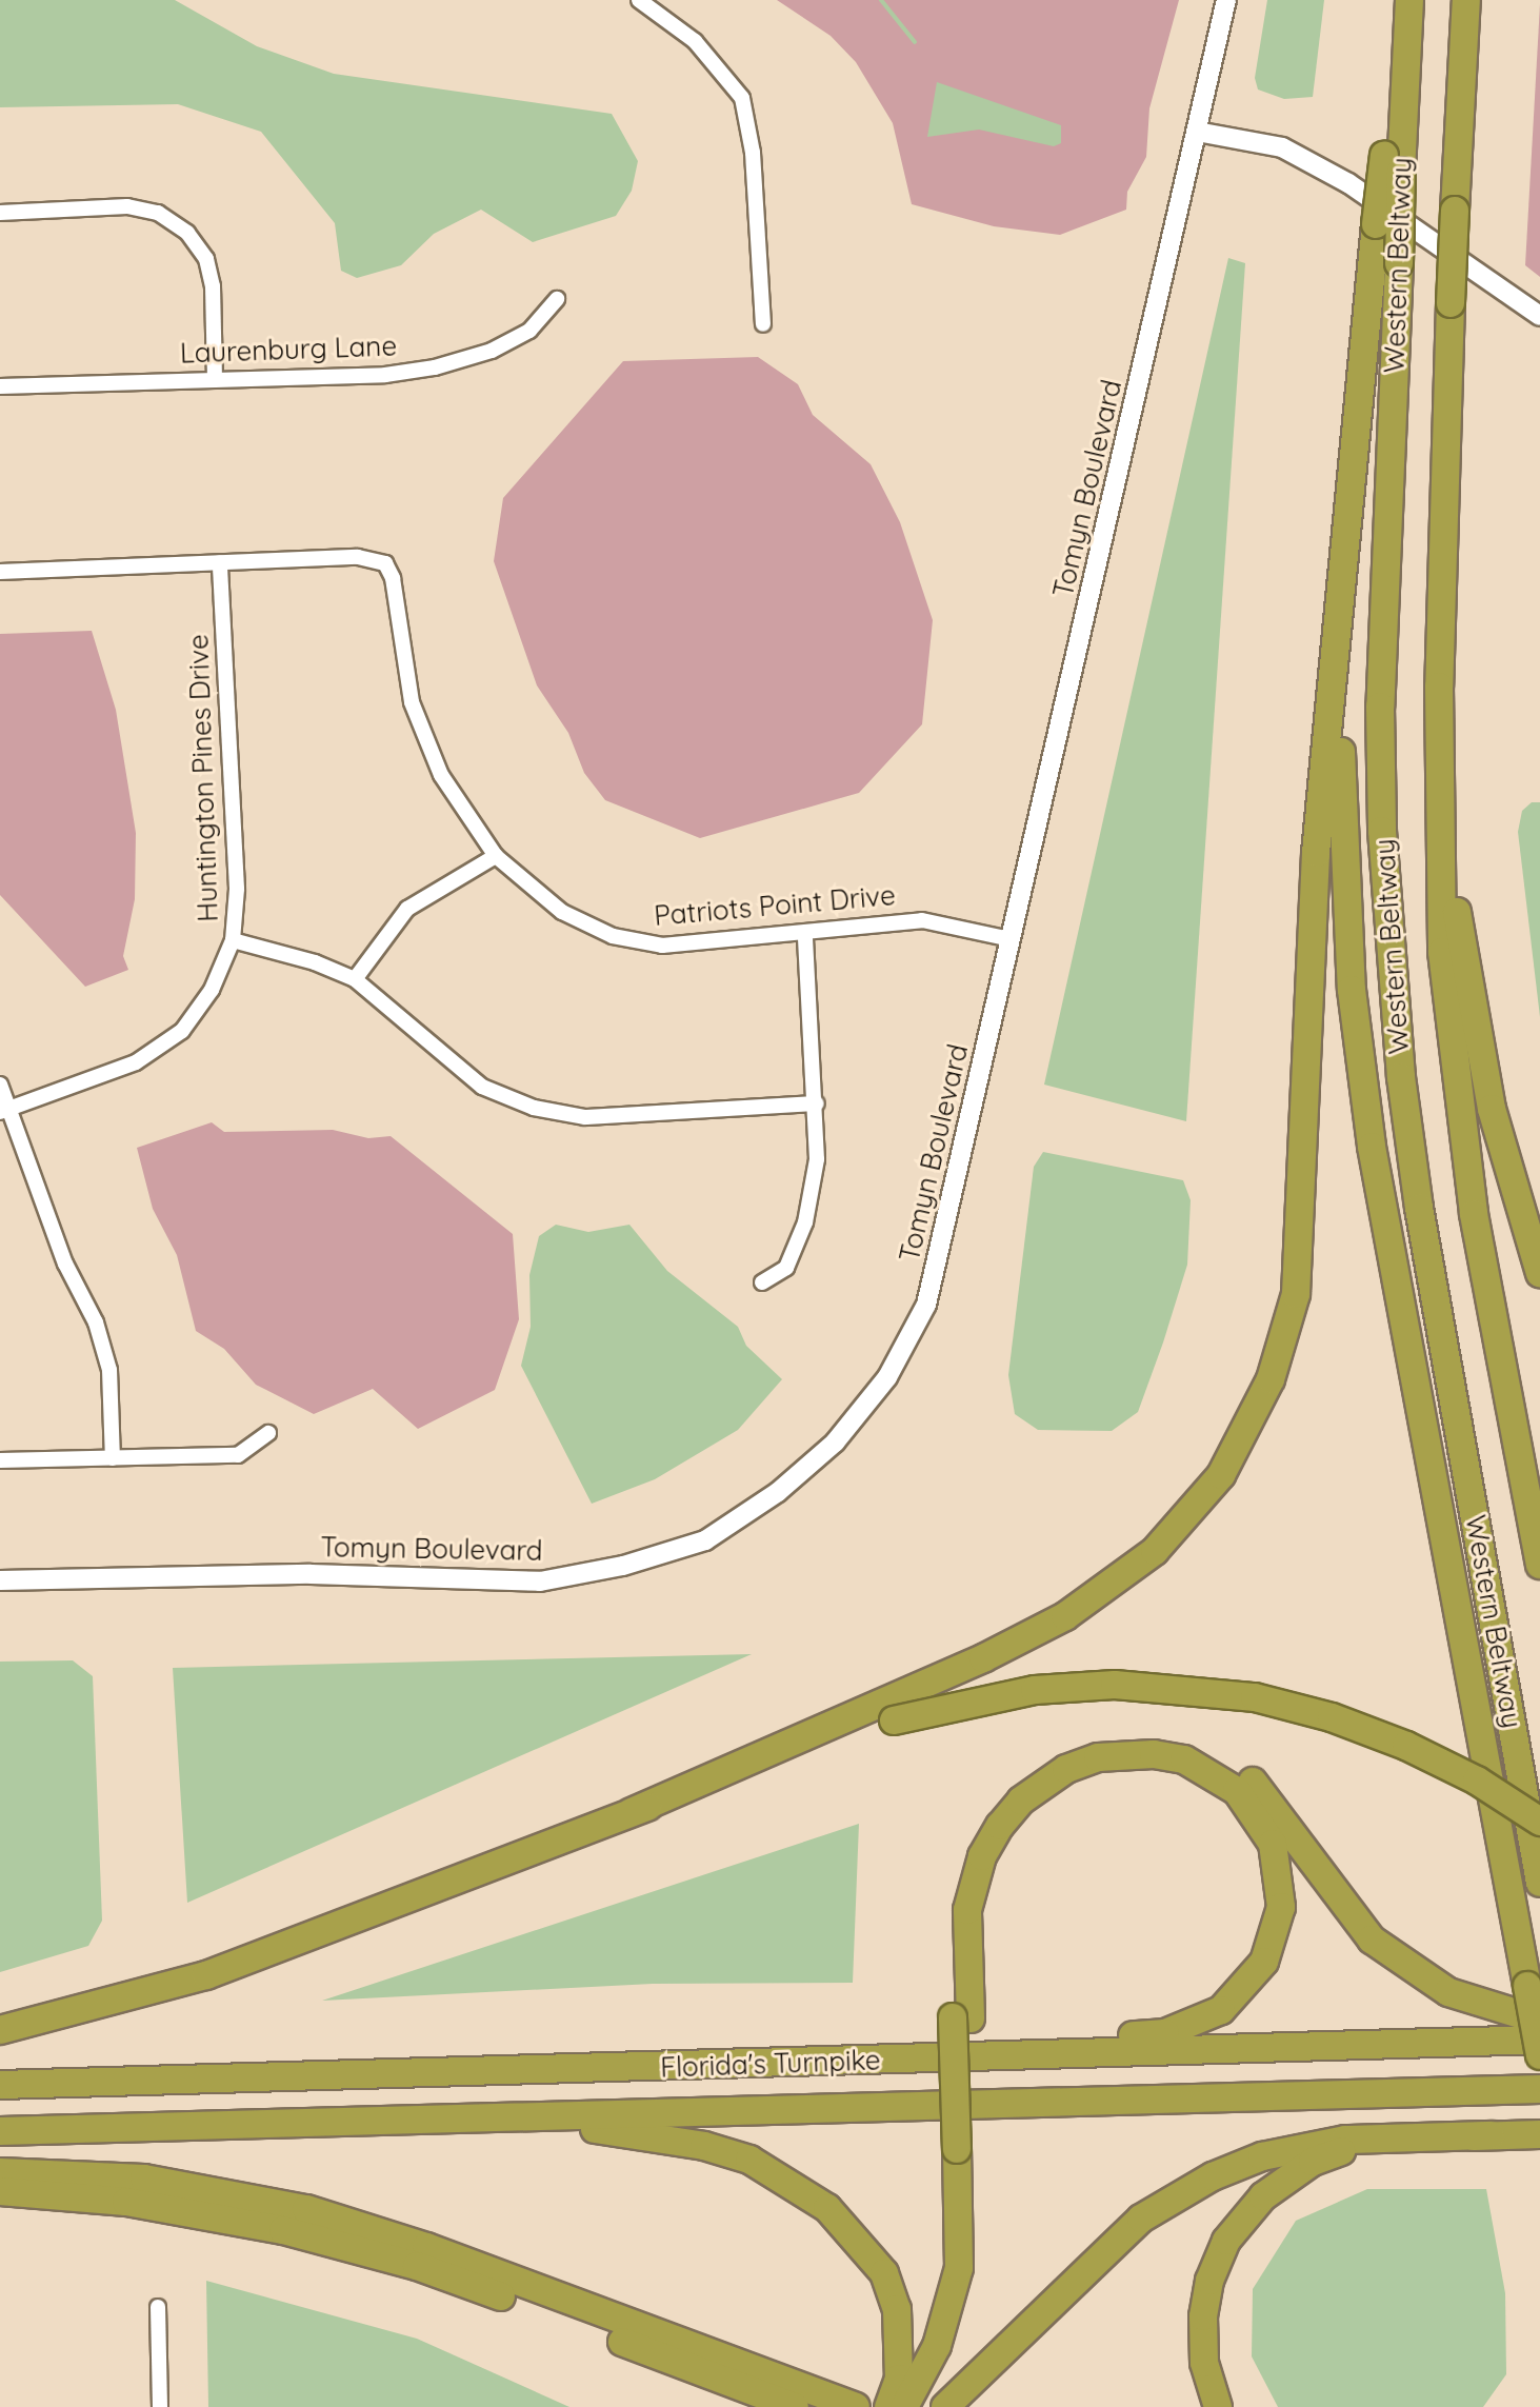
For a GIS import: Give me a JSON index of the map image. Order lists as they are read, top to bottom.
{
  "streets": {
    "highway": ["Western Beltway", "Florida's Turnpike"],
    "street": [
      "Laurenburg Lane",
      "Tomyn Boulevard",
      "Huntington Pines Drive",
      "Patriots Point Drive"
    ]
  },
  "crossings": [
    ["Tomyn Boulevard", "Patriots Point Drive"],
    ["Huntington Pines Drive", "Patriots Point Drive"]
  ]
}
